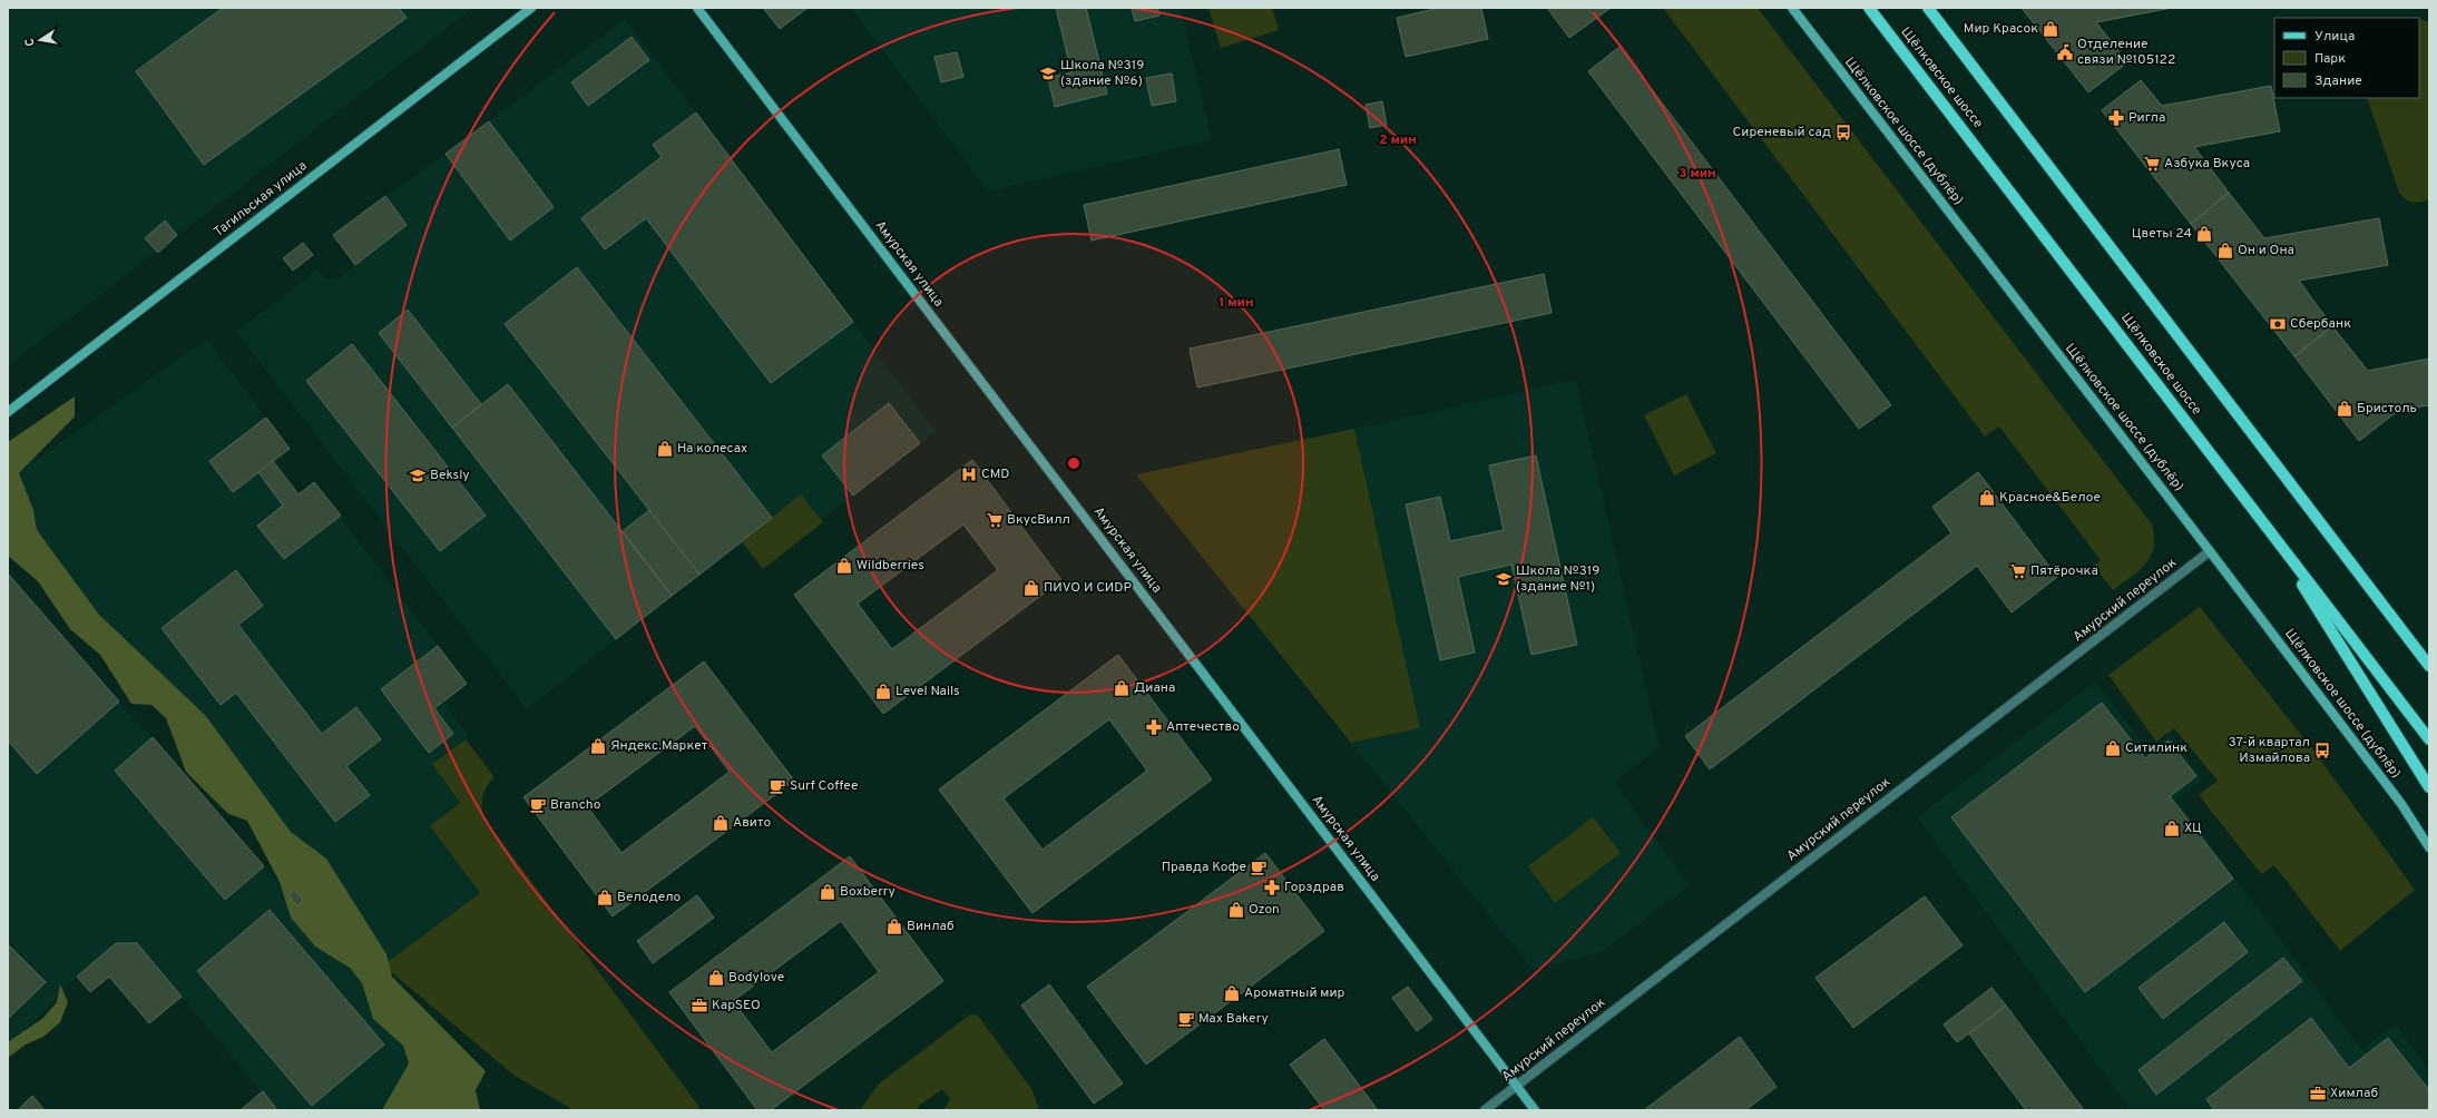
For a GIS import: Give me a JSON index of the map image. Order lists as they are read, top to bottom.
{
  "streets": {
    "main road": ["Щёлковское шоссе"],
    "street": [
      "Щёлковское шоссе (дублёр)",
      "Тагильская улица",
      "Амурская улица",
      "Амурский переулок"
    ]
  },
  "crossings": [
    ["Щёлковское шоссе (дублёр)", "Амурский переулок"],
    ["Амурская улица", "Амурский переулок"]
  ],
  "places": {
    "shop": [
      "Мир Красок",
      "Цветы 24",
      "Он и Она",
      "Бристоль",
      "На колесах",
      "Красное&Белое",
      "Wildberries",
      "ПИVO И СИDР",
      "Диана",
      "Level Nails",
      "Яндекс.Маркет",
      "Ситилинк",
      "Авито",
      "ХЦ",
      "Boxberry",
      "Велодело",
      "Ozon",
      "Винлаб",
      "Bodylove",
      "Ароматный мир"
    ],
    "public building": ["Отделение связи №105122"],
    "school or university": ["Школа №319 (здание №6)", "Beksly", "Школа №319 (здание №1)"],
    "pharmacy": ["Ригла", "Аптечество", "Горздрав"],
    "bus stop": ["Сиреневый сад", "37-й квартал Измайлова"],
    "supermarket": ["Азбука Вкуса", "ВкусВилл", "Пятёрочка"],
    "bank": ["Сбербанк"],
    "hospital": ["CMD"],
    "cafe": [
      "Surf Coffee",
      "Brancho",
      "Правда Кофе",
      "Max Bakery"
    ],
    "office": ["KapSEO", "Химлаб"]
  },
  "legend": ["Улица", "Парк", "Здание"],
  "north": "left",
  "rings": ["2 мин", "3 мин", "1 мин"]
}
